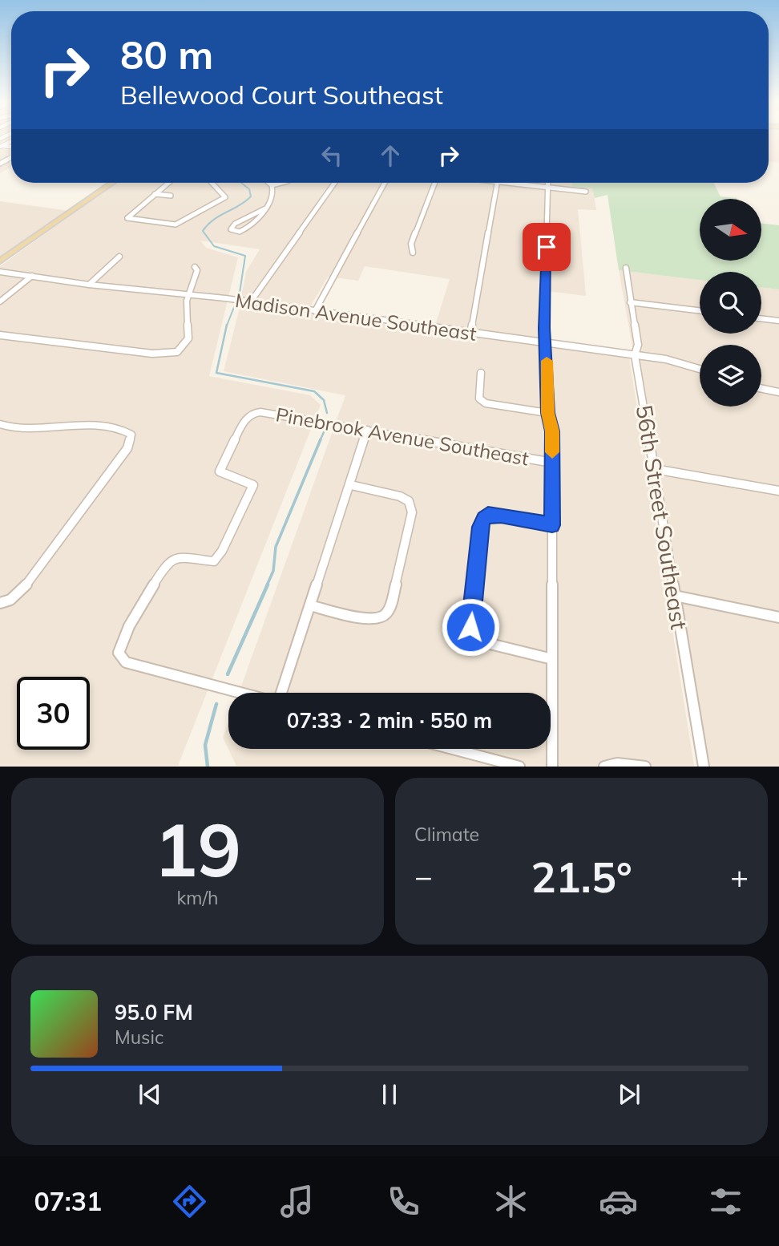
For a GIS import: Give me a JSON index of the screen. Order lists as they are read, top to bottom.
{
  "streets": {
    "street": ["Madison Avenue Southeast", "Pinebrook Avenue Southeast", "56th Street Southeast"]
  },
  "crossings": [
    ["Madison Avenue Southeast", "56th Street Southeast"]
  ],
  "north": "right",
  "page": {
    "turn": ["80 m", "Bellewood Court Southeast"],
    "limit": "30",
    "trip": "07:33 · 2 min · 550 m",
    "tile": [
      ["19", "km/h"],
      "Climate"
    ],
    "heat": ["−", "21.5°", "+"],
    "song": ["95.0 FM", "Music"],
    "tabs": "07:31"
  }
}
